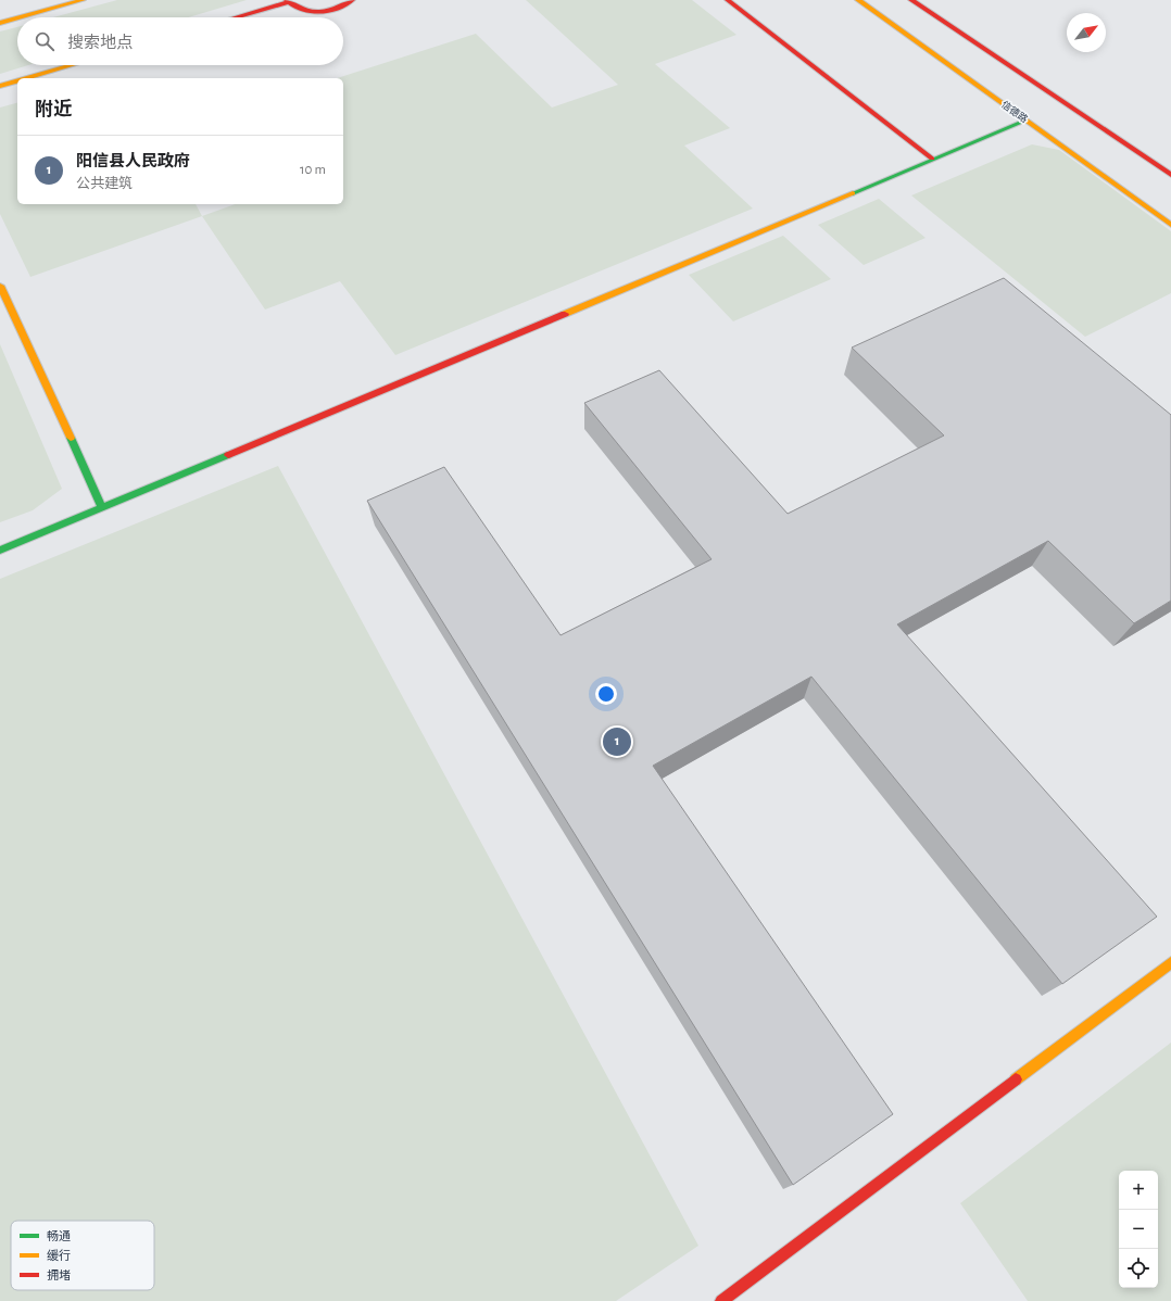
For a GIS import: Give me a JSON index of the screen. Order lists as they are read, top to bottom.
{
  "streets": {
    "street": ["信德路"]
  },
  "legend": ["畅通", "缓行", "拥堵"],
  "north": "top right",
  "page": {
    "search": "搜索地点",
    "heading": "附近",
    "list": [
      {
        "mark": "1",
        "name": "阳信县人民政府",
        "note": "公共建筑",
        "value": "10 m"
      }
    ],
    "pins": "1",
    "map_buttons": ["+", "−"]
  }
}
